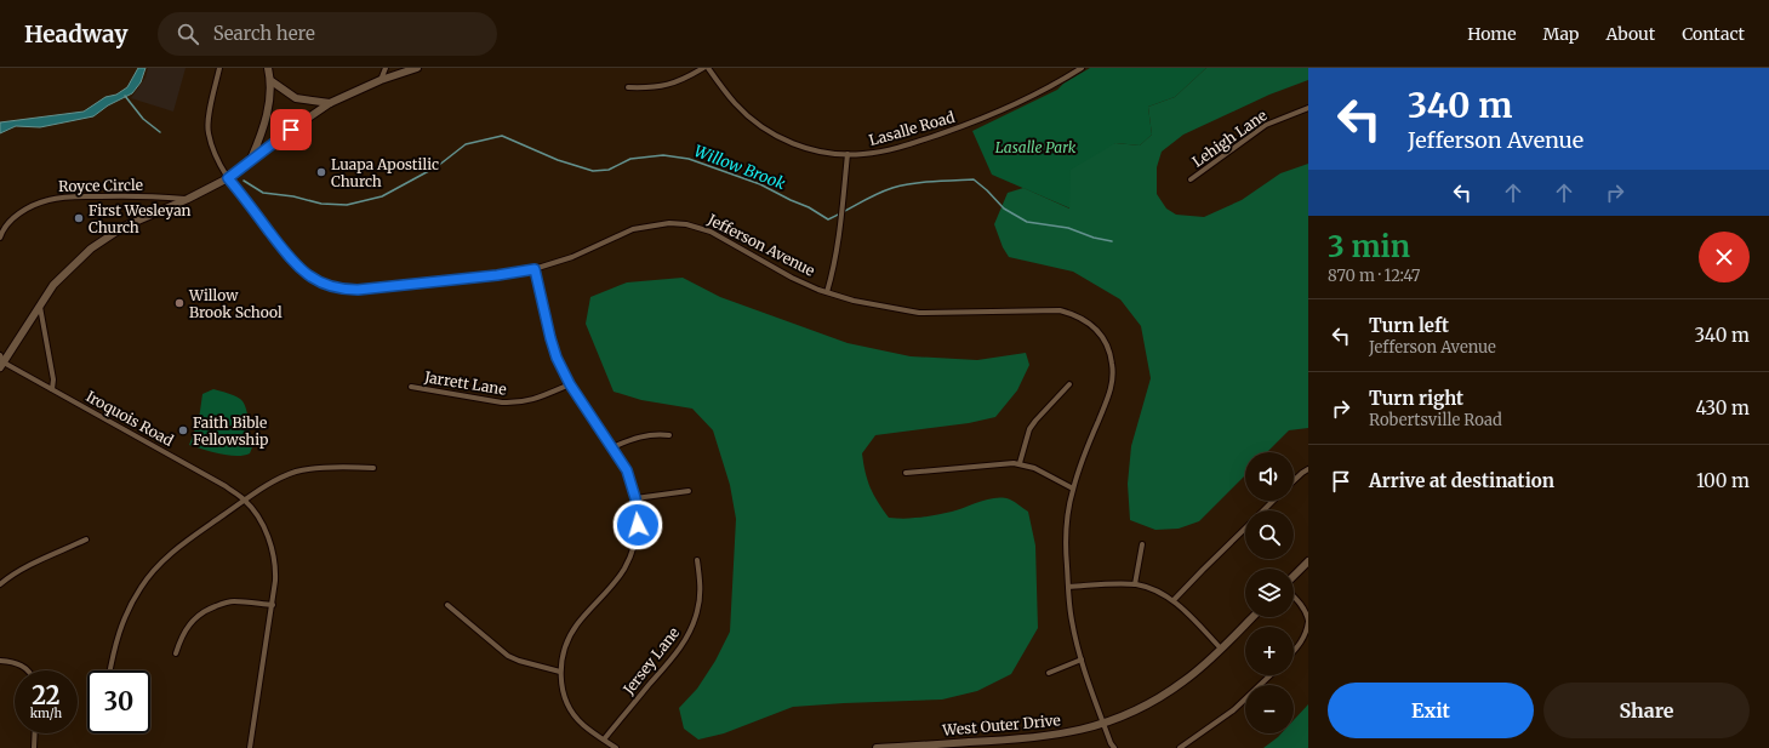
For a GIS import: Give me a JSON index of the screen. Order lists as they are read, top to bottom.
{
  "streets": {
    "street": [
      "Lasalle Road",
      "Lehigh Lane",
      "Royce Circle",
      "Jefferson Avenue",
      "Jarrett Lane",
      "Iroquois Road",
      "Jersey Lane",
      "West Outer Drive"
    ]
  },
  "crossings": [
    ["Jefferson Avenue", "West Outer Drive"]
  ],
  "water": ["Willow Brook"],
  "parks": ["Lasalle Park"],
  "places": [
    "Luapa Apostilic Church",
    "First Wesleyan Church",
    "Willow Brook School",
    "Faith Bible Fellowship"
  ],
  "page": {
    "header": "Headway",
    "search": "Search here",
    "nav": [
      "Home",
      "Map",
      "About",
      "Contact"
    ],
    "turn": ["340 m", "Jefferson Avenue"],
    "heading": ["3 min", "870 m · 12:47"],
    "list": [
      {
        "name": "Turn left",
        "note": "Jefferson Avenue",
        "value": "340 m"
      },
      {
        "name": "Turn right",
        "note": "Robertsville Road",
        "value": "430 m"
      },
      {
        "name": "Arrive at destination",
        "value": "100 m"
      }
    ],
    "map_buttons": ["+", "−"],
    "speed": "22 km/h",
    "limit": "30",
    "buttons": ["Exit", "Share"]
  }
}
